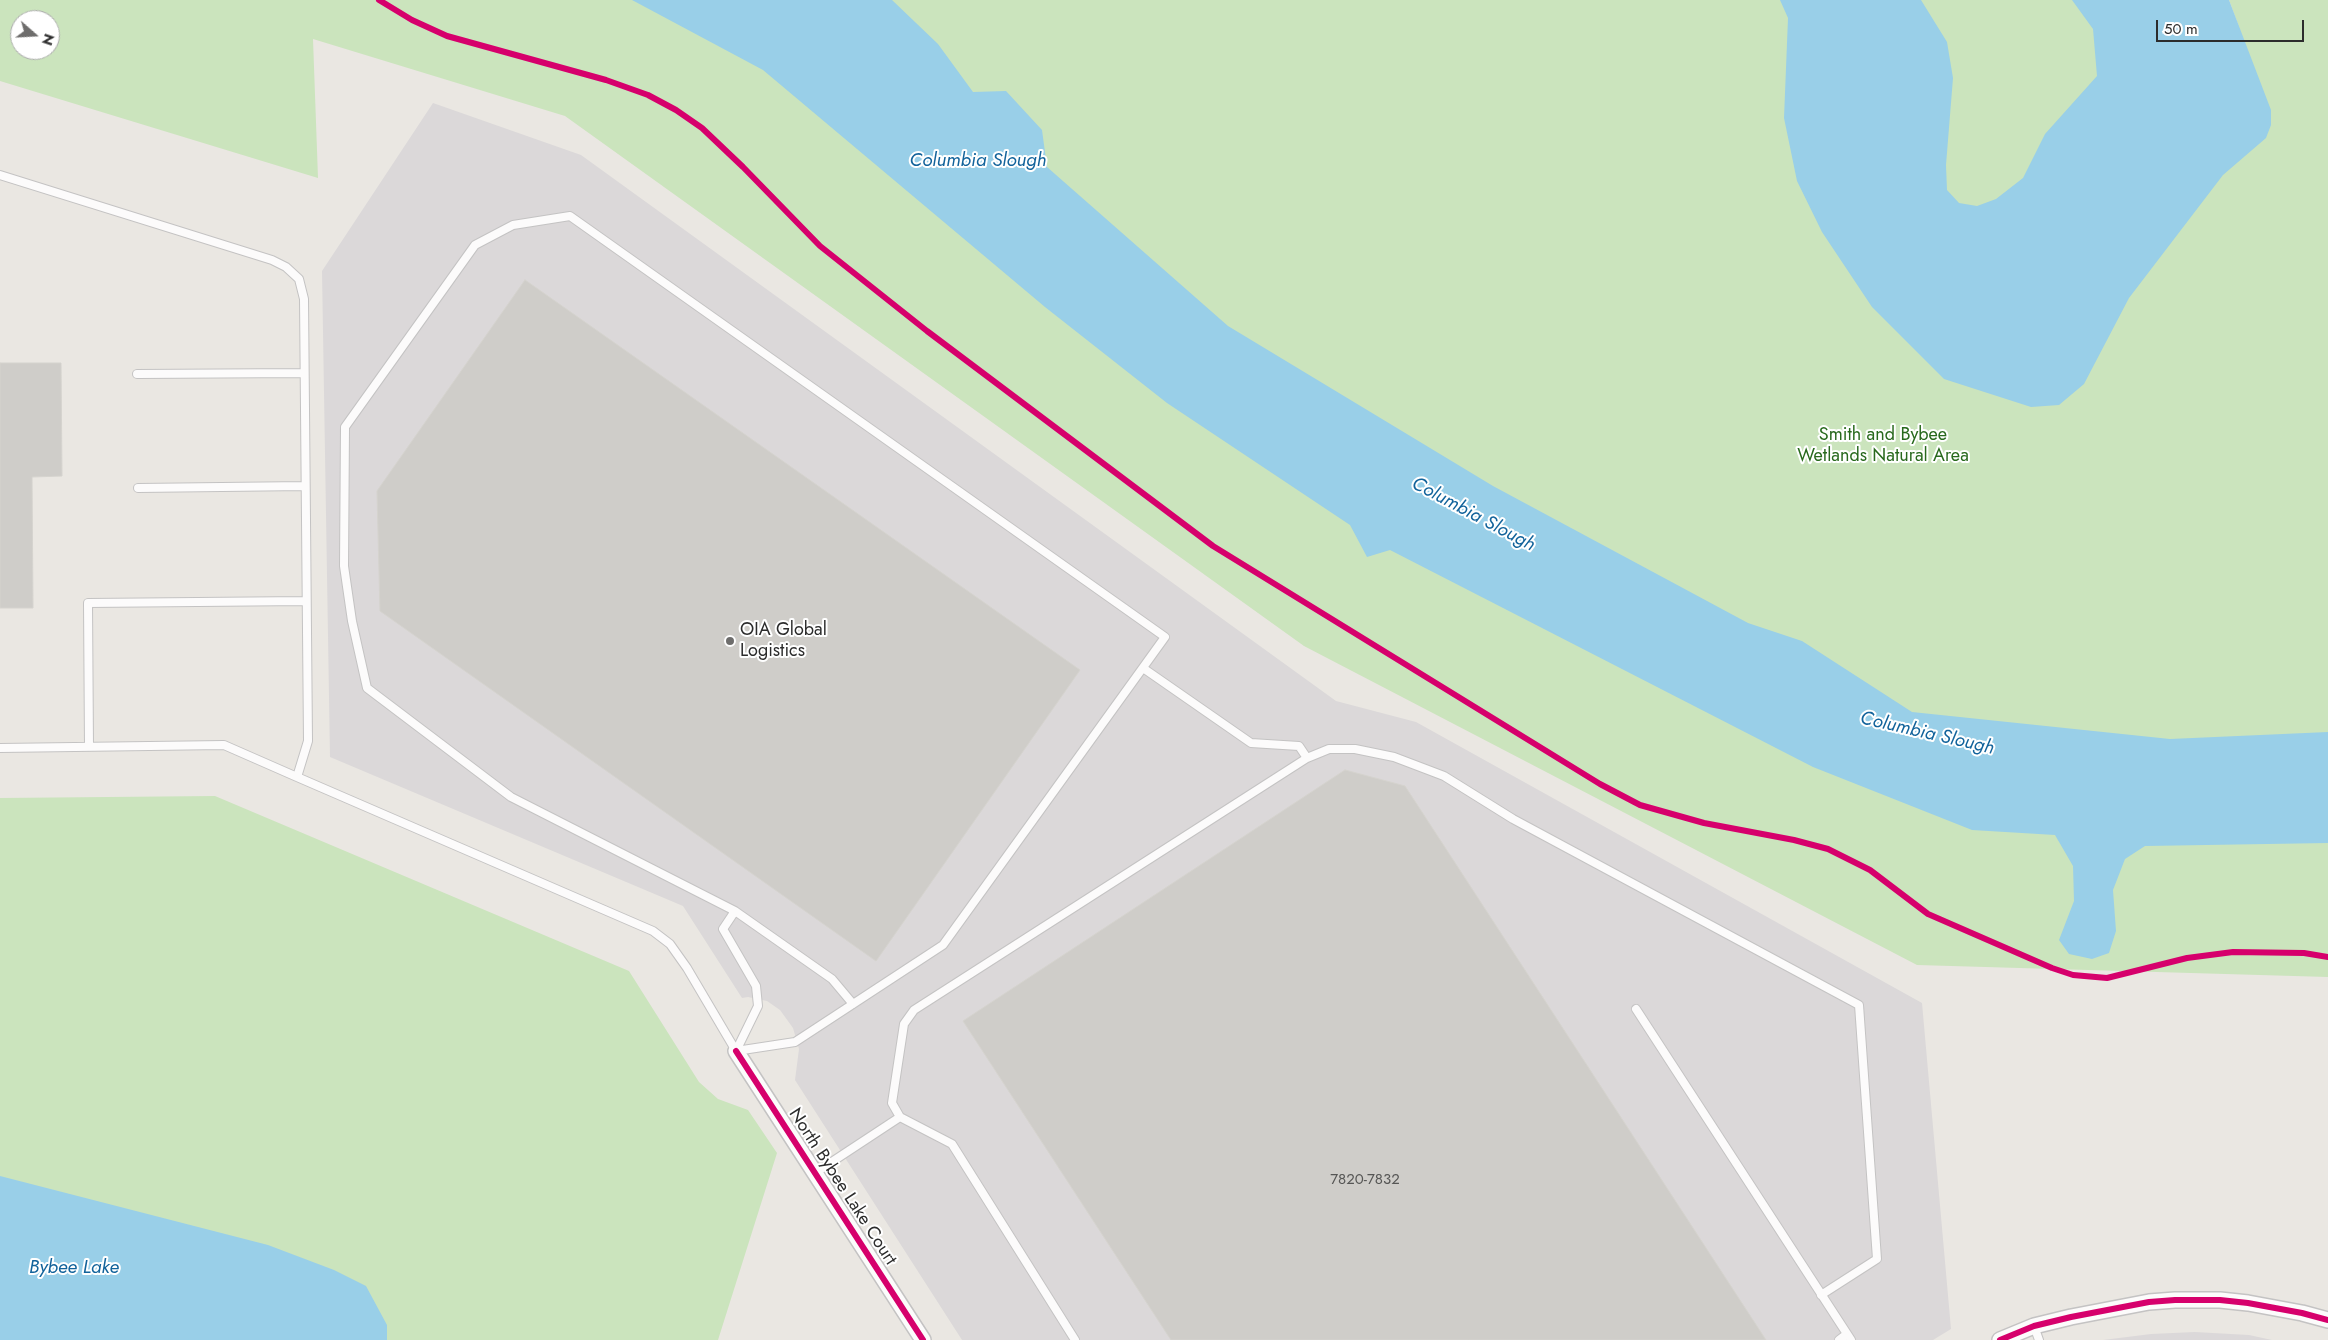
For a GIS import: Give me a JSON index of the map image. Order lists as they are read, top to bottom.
{
  "streets": {
    "street": ["North Bybee Lake Court"]
  },
  "water": ["Columbia Slough", "Bybee Lake"],
  "parks": ["Smith and Bybee Wetlands Natural Area"],
  "places": ["OIA Global Logistics"],
  "house_numbers": ["7820-7832"],
  "scale_bar": "50 m",
  "north": "right"
}
